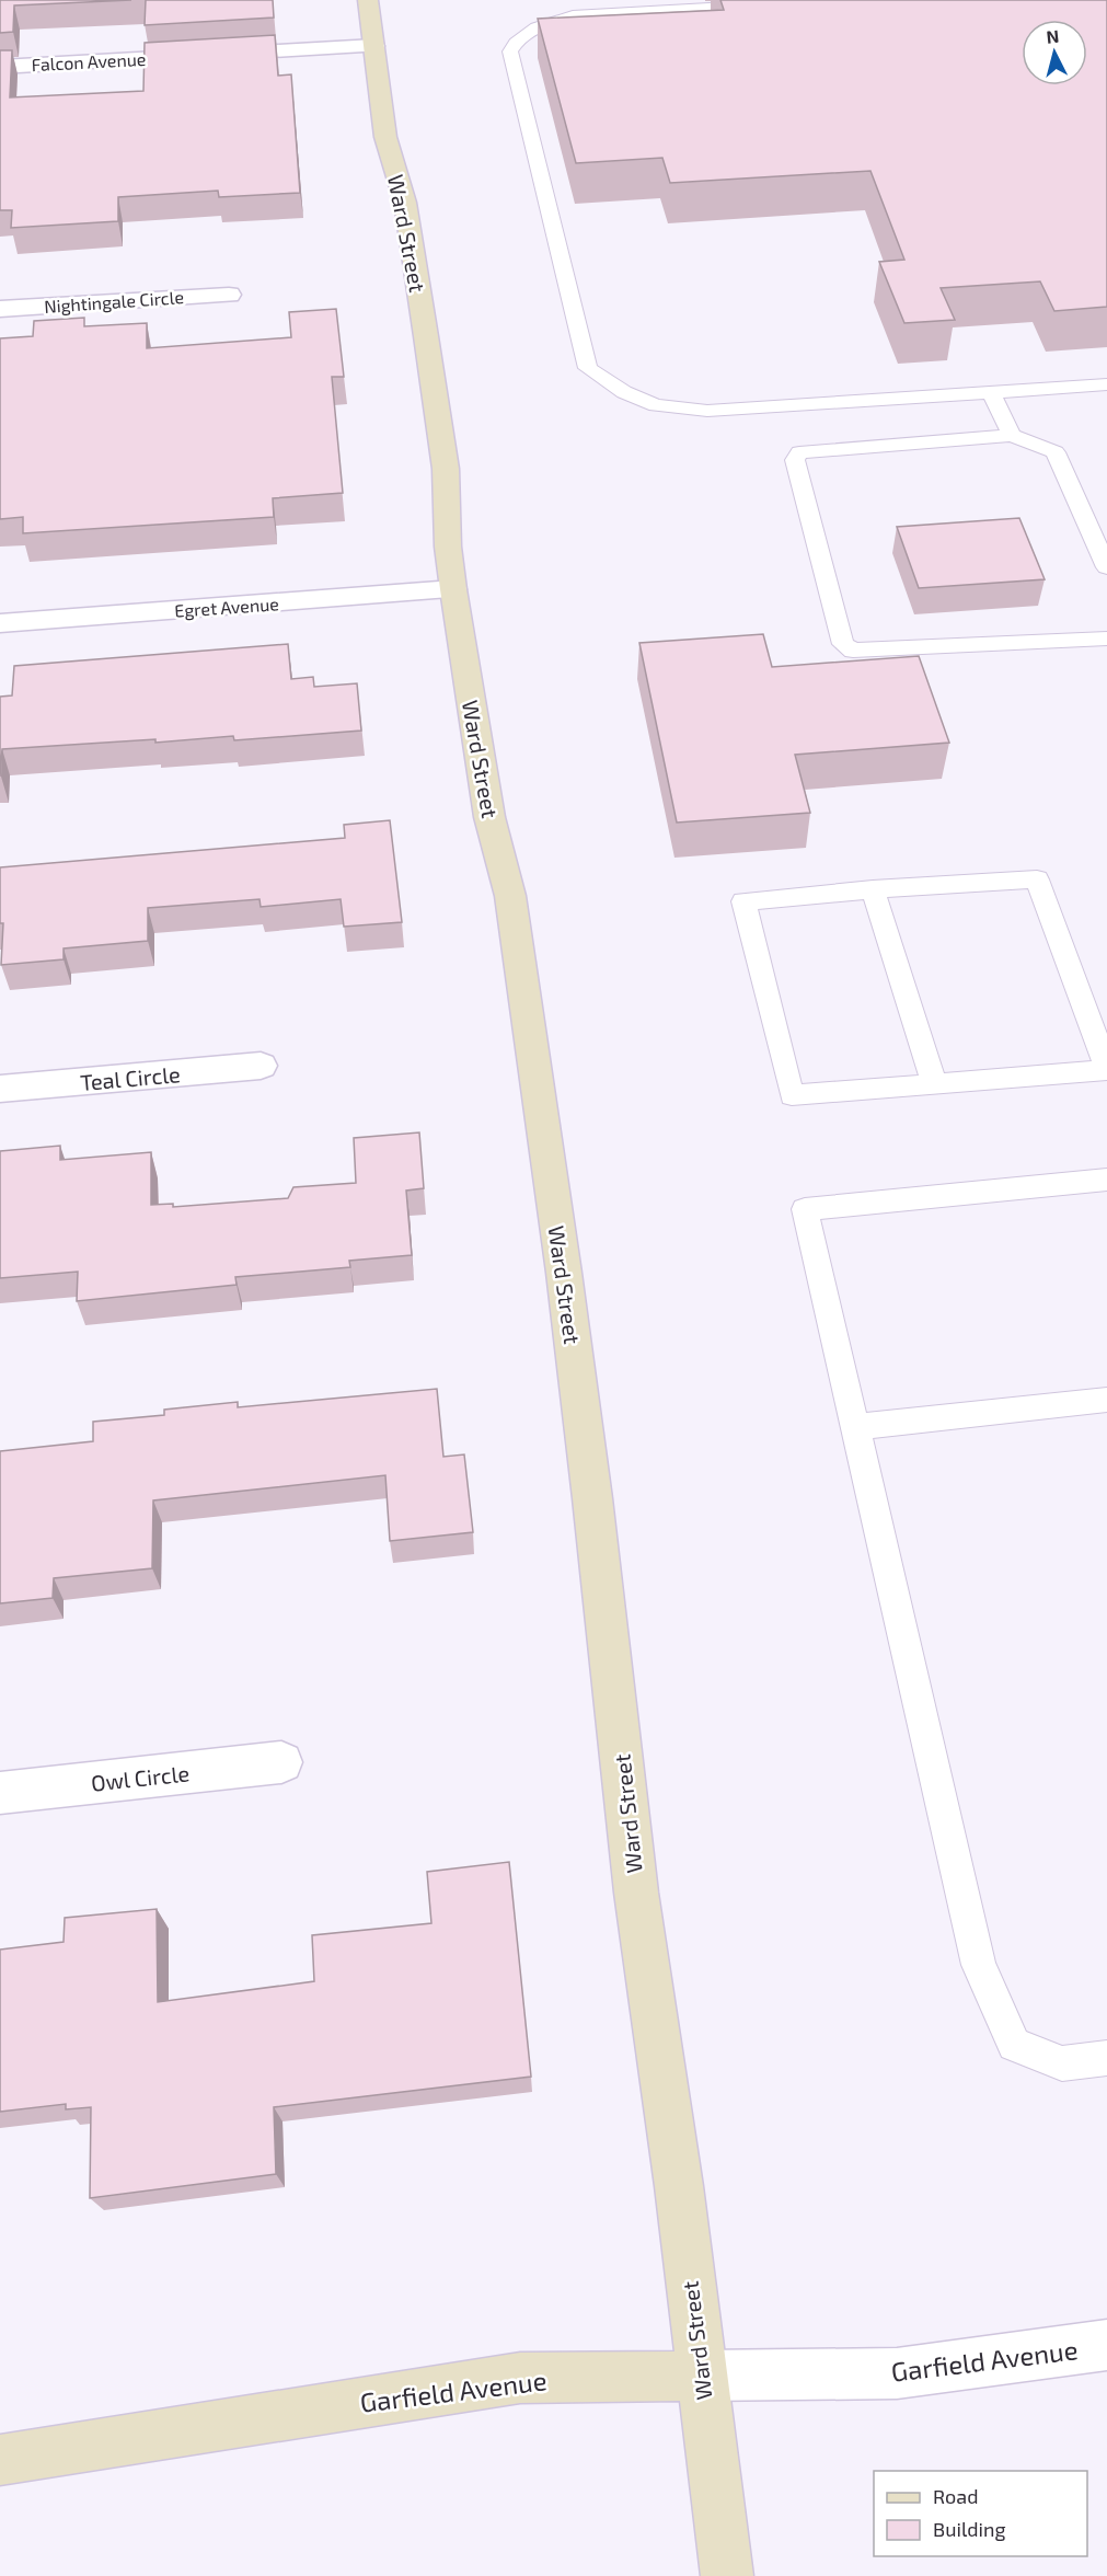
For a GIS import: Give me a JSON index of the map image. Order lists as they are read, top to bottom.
{
  "streets": {
    "street": [
      "Falcon Avenue",
      "Ward Street",
      "Nightingale Circle",
      "Egret Avenue",
      "Teal Circle",
      "Owl Circle",
      "Garfield Avenue"
    ]
  },
  "crossings": [
    ["Falcon Avenue", "Ward Street"],
    ["Ward Street", "Egret Avenue"],
    ["Ward Street", "Garfield Avenue"]
  ],
  "legend": ["Road", "Building"],
  "north": "top"
}
